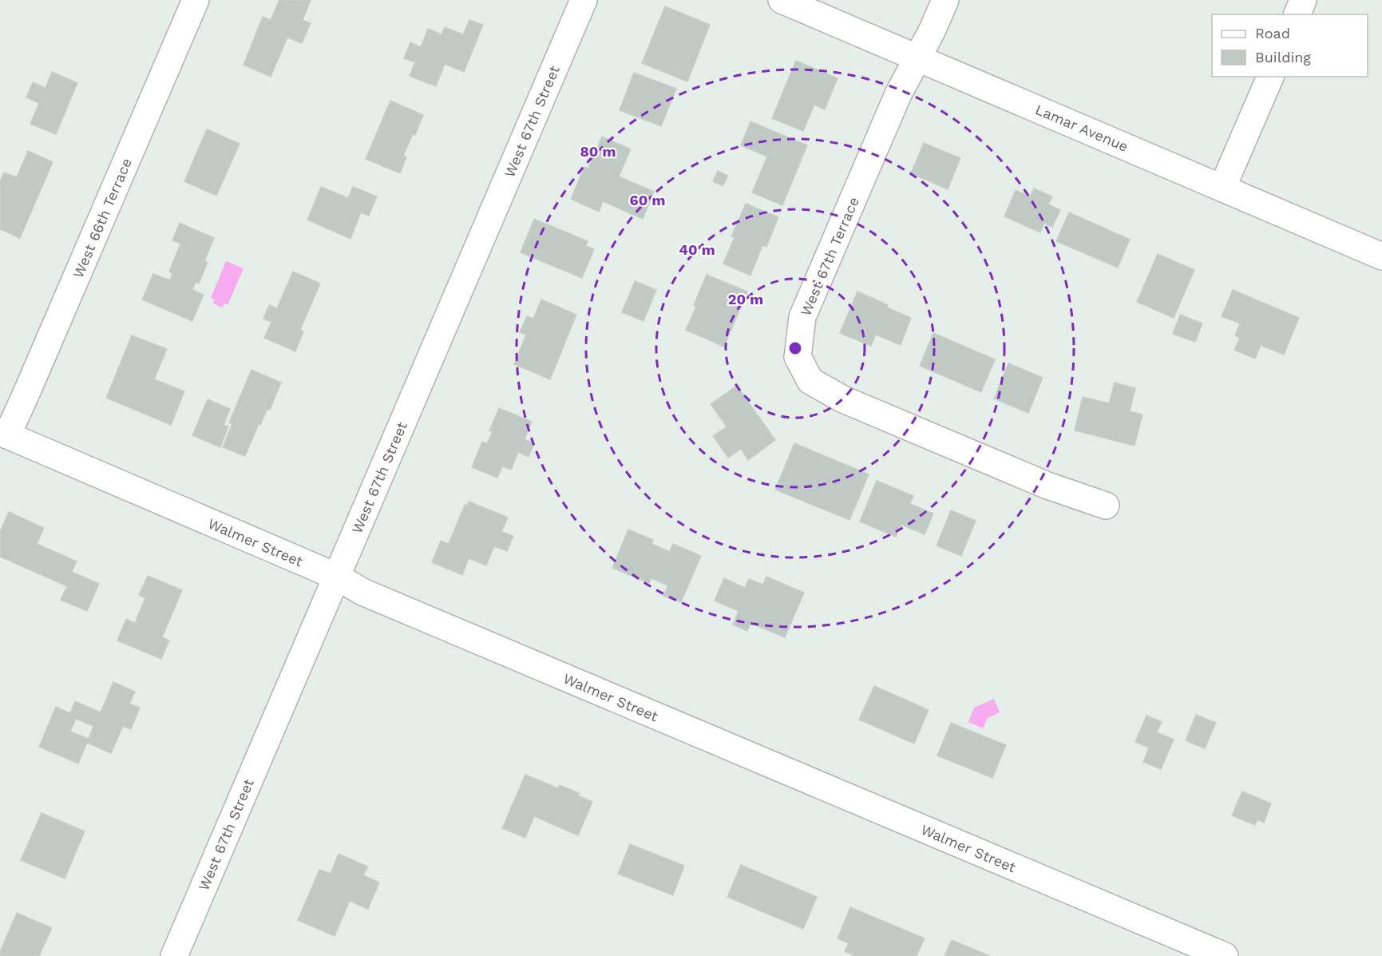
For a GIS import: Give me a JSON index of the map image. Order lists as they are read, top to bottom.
{
  "streets": {
    "street": [
      "West 67th Street",
      "Lamar Avenue",
      "West 66th Terrace",
      "West 67th Terrace",
      "Walmer Street"
    ]
  },
  "crossings": [
    ["West 67th Street", "Walmer Street"],
    ["Lamar Avenue", "West 67th Terrace"],
    ["West 66th Terrace", "Walmer Street"]
  ],
  "legend": ["Road", "Building"],
  "rings": [
    "80 m",
    "60 m",
    "40 m",
    "20 m"
  ]
}
